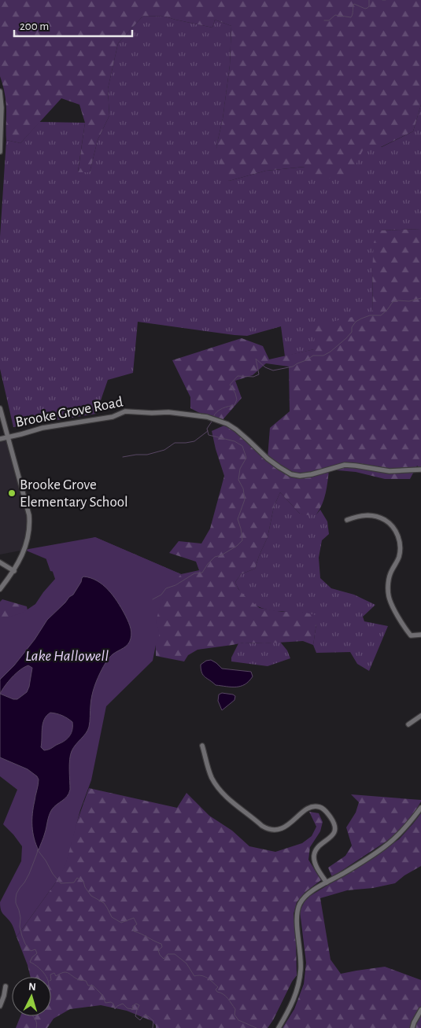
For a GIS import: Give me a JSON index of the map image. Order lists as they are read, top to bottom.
{
  "streets": {
    "street": ["Brooke Grove Road"]
  },
  "water": ["Lake Hallowell"],
  "places": ["Brooke Grove Elementary School"],
  "scale_bar": "200 m",
  "north": "top"
}
